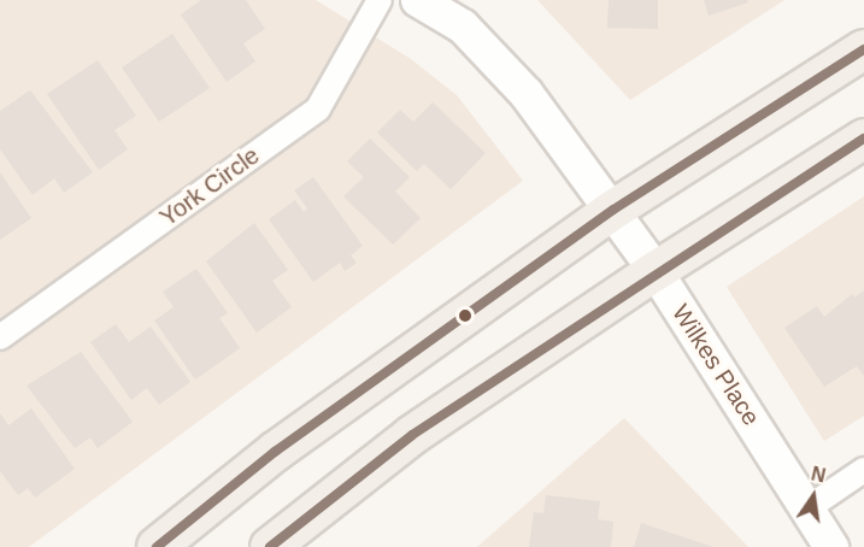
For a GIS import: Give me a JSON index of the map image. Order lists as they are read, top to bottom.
{
  "streets": {
    "street": ["York Circle", "Wilkes Place"]
  },
  "north": "top"
}
